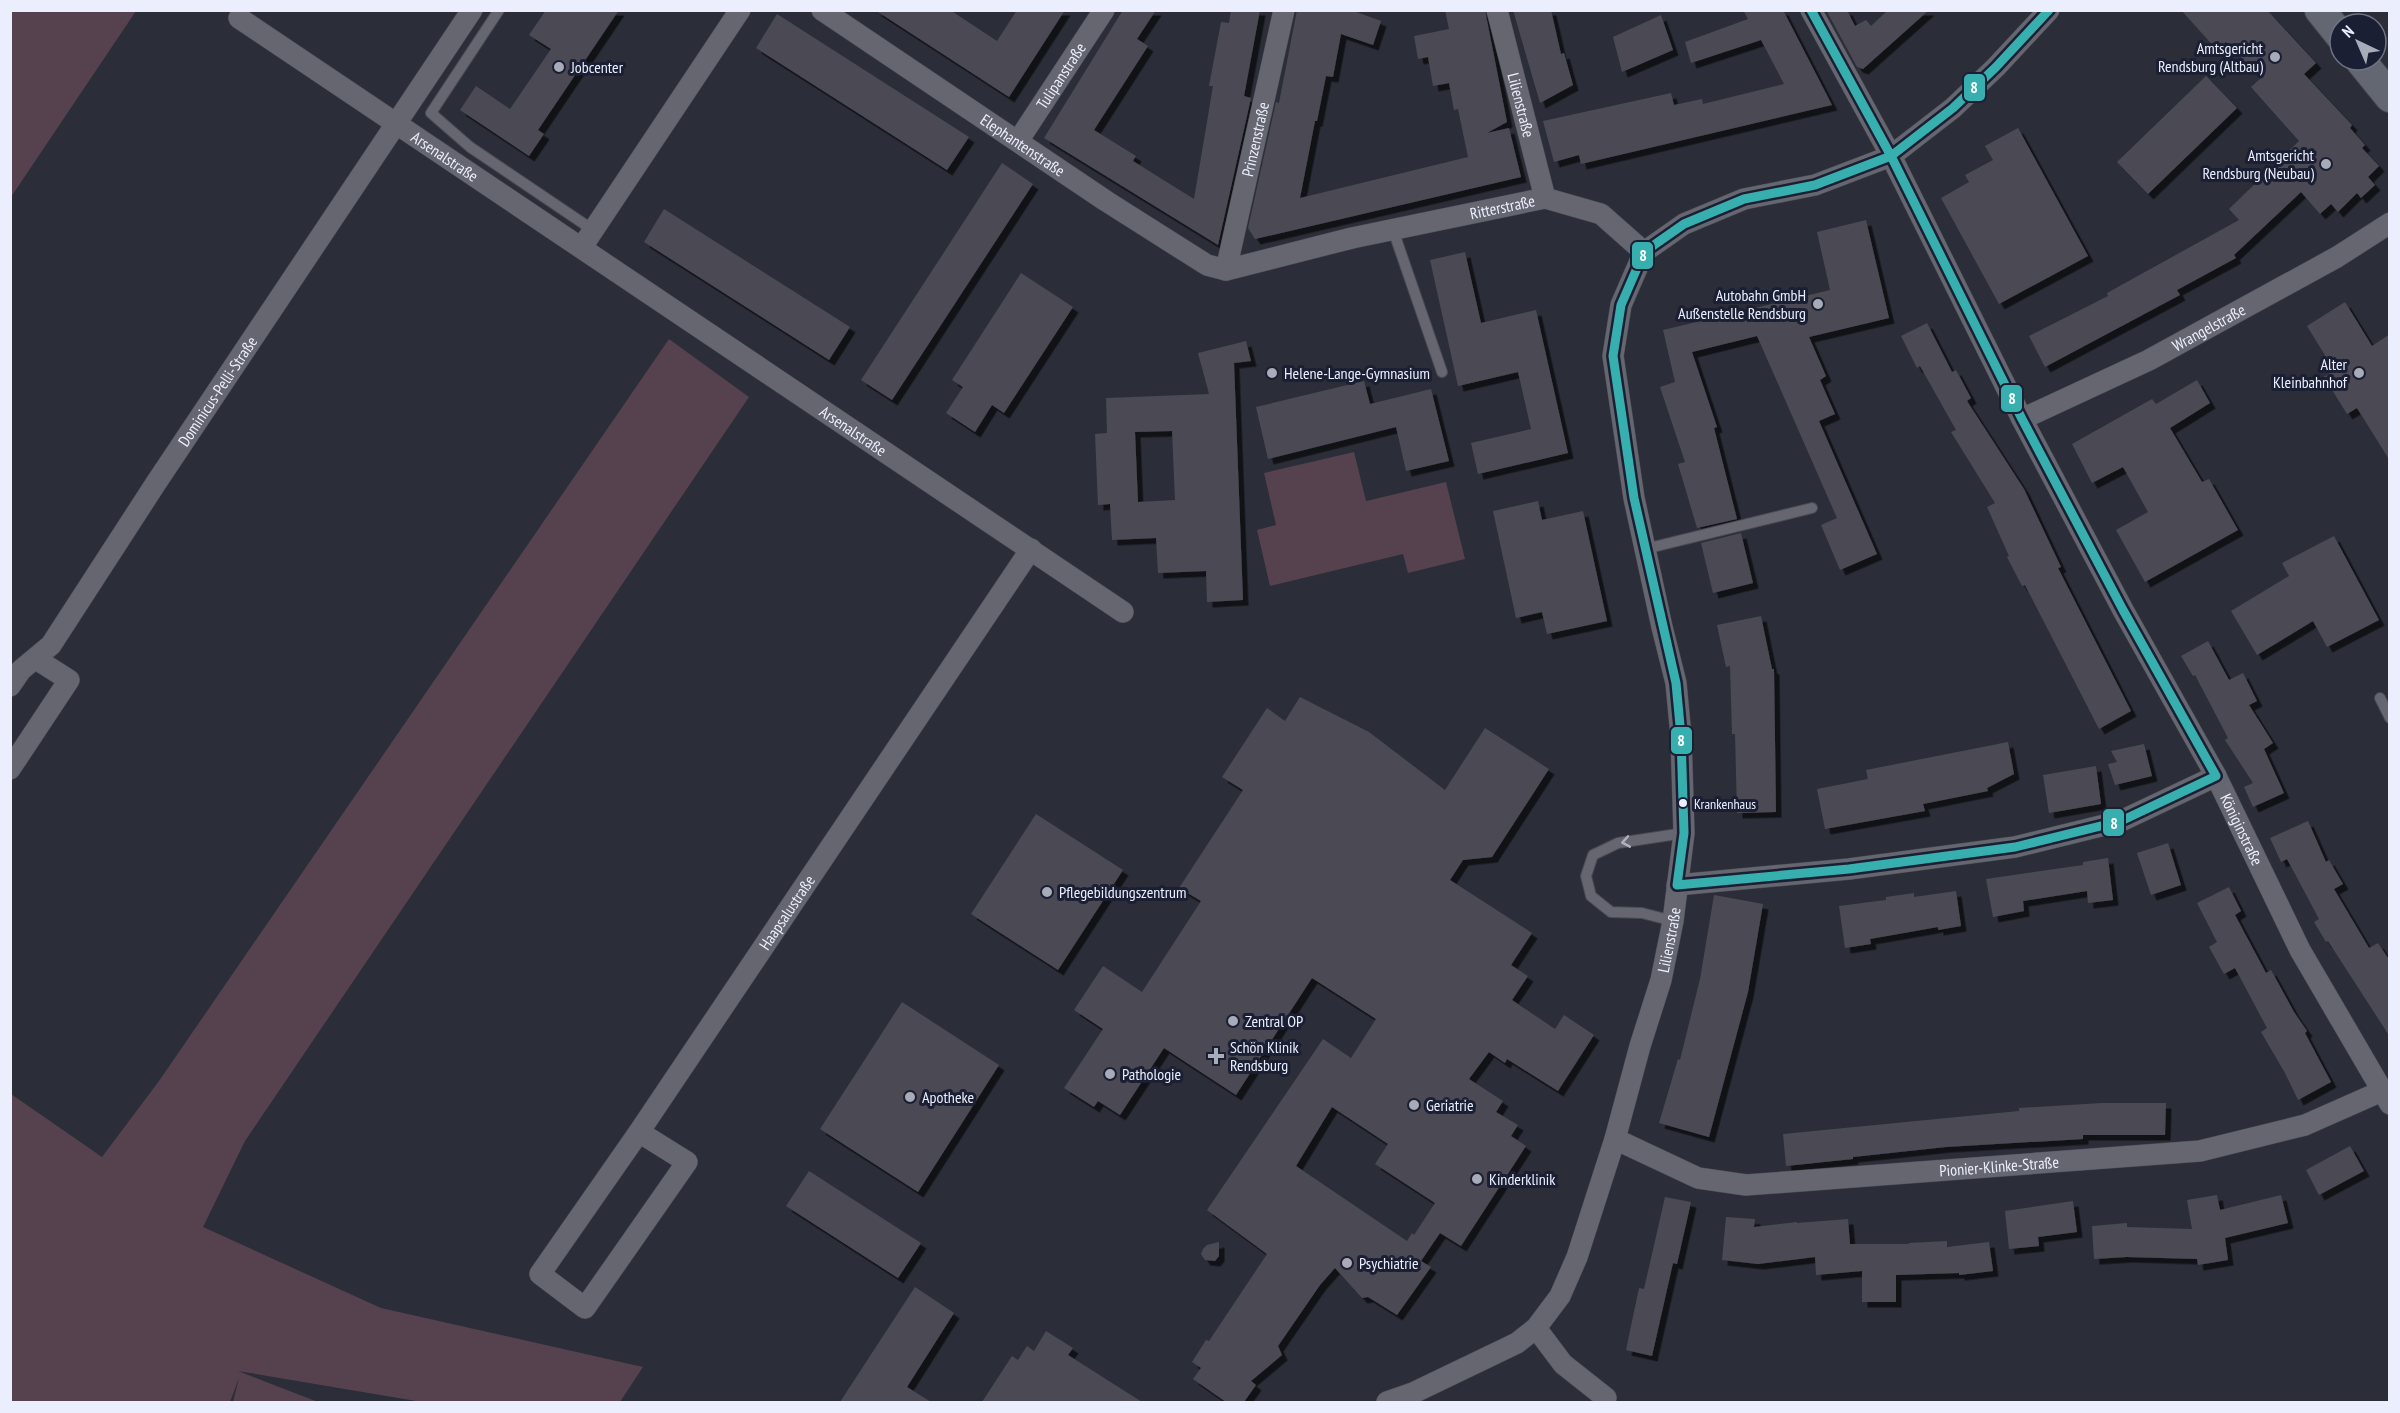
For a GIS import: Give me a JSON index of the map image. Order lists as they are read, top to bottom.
{
  "streets": {
    "street": [
      "Tulipanstraße",
      "Lilienstraße",
      "Prinzenstraße",
      "Elephantenstraße",
      "Arsenalstraße",
      "Ritterstraße",
      "Wrangelstraße",
      "Dominicus-Pelli-Straße",
      "Königinstraße",
      "Haapsalustraße",
      "Pionier-Klinke-Straße"
    ]
  },
  "crossings": [
    ["Tulipanstraße", "Elephantenstraße"],
    ["Lilienstraße", "Ritterstraße"],
    ["Lilienstraße", "Pionier-Klinke-Straße"],
    ["Prinzenstraße", "Elephantenstraße"],
    ["Prinzenstraße", "Ritterstraße"],
    ["Elephantenstraße", "Ritterstraße"],
    ["Arsenalstraße", "Dominicus-Pelli-Straße"],
    ["Arsenalstraße", "Haapsalustraße"],
    ["Wrangelstraße", "Königinstraße"],
    ["Königinstraße", "Pionier-Klinke-Straße"]
  ],
  "places": {
    "other": [
      "Amtsgericht Rendsburg (Altbau)",
      "Jobcenter",
      "Amtsgericht Rendsburg (Neubau)",
      "Autobahn GmbH Außenstelle Rendsburg",
      "Helene-Lange-Gymnasium",
      "Alter Kleinbahnhof",
      "Krankenhaus",
      "Pflegebildungszentrum",
      "Zentral OP",
      "Pathologie",
      "Apotheke",
      "Geriatrie",
      "Kinderklinik",
      "Psychiatrie"
    ],
    "health": ["Schön Klinik Rendsburg"]
  },
  "lines": ["transit line 8"],
  "north": "top left"
}
